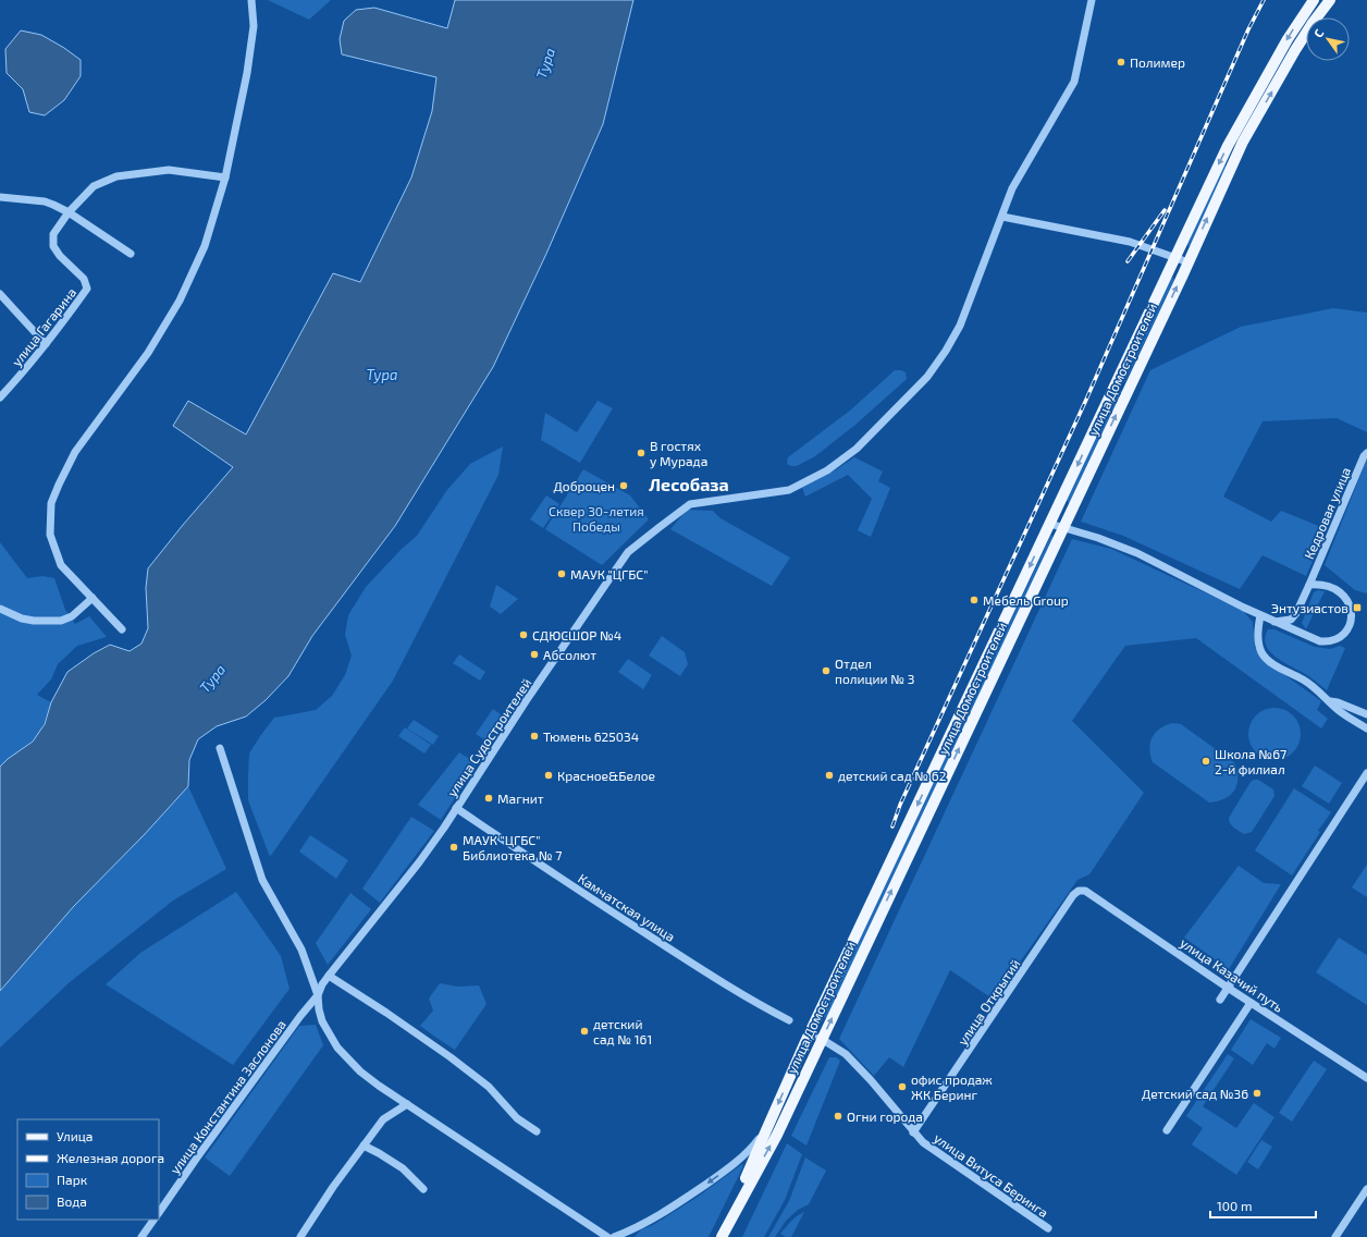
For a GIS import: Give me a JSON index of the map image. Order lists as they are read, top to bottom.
{
  "streets": {
    "main road": ["улица Домостроителей"],
    "street": [
      "улица Гагарина",
      "Кедровая улица",
      "улица Судостроителей",
      "Камчатская улица",
      "улица Казачий путь",
      "улица Открытий",
      "улица Константина Заслонова",
      "улица Витуса Беринга"
    ]
  },
  "crossings": [
    ["улица Домостроителей", "улица Витуса Беринга"],
    ["улица Судостроителей", "Камчатская улица"],
    ["улица Судостроителей", "улица Константина Заслонова"],
    ["улица Казачий путь", "улица Открытий"],
    ["улица Открытий", "улица Витуса Беринга"]
  ],
  "districts": ["Лесобаза"],
  "water": ["Тура"],
  "parks": ["Сквер 30-летия Победы"],
  "places": {
    "other": [
      "Полимер",
      "В гостях у Мурада",
      "Доброцен",
      "МАУК \"ЦГБС\"",
      "Мебель Group",
      "СДЮСШОР №4",
      "Абсолют",
      "Отдел полиции № 3",
      "Тюмень 625034",
      "Школа №67 2-й филиал",
      "Красное&Белое",
      "детский сад № 62",
      "Магнит",
      "МАУК \"ЦГБС\" Библиотека № 7",
      "детский сад № 161",
      "офис продаж ЖК Беринг",
      "Детский сад №36",
      "Огни города"
    ],
    "transit": ["Энтузиастов"]
  },
  "legend": [
    "Улица",
    "Железная дорога",
    "Парк",
    "Вода"
  ],
  "scale_bar": "100 m",
  "north": "top left"
}
